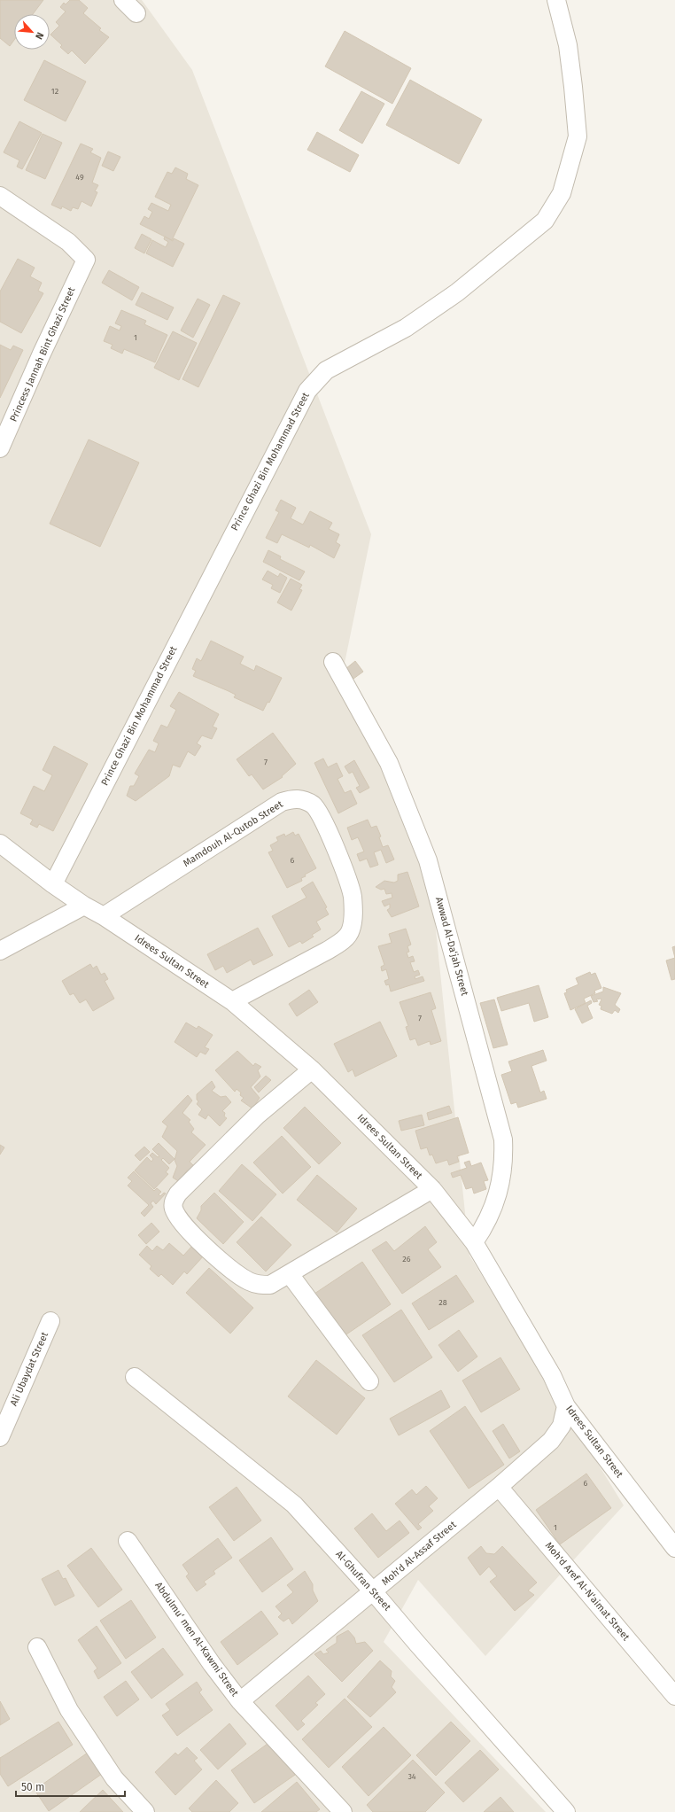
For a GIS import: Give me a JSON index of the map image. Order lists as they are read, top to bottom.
{
  "streets": {
    "street": [
      "Princess Jannah Bint Ghazi Street",
      "Prince Ghazi Bin Mohammad Street",
      "Mamdouh Al-Qutob Street",
      "Awwad Al-Da‘jah Street",
      "Idrees Sultan Street",
      "Ali Ubaydat Street",
      "Moh'd Al-Assaf Street",
      "Al-Ghufran Street",
      "Moh'd Aref Al-N‘aimat Street",
      "Abdulmu‘ men Al-Kawmi Street"
    ]
  },
  "crossings": [
    ["Prince Ghazi Bin Mohammad Street", "Idrees Sultan Street"],
    ["Mamdouh Al-Qutob Street", "Idrees Sultan Street"],
    ["Awwad Al-Da‘jah Street", "Idrees Sultan Street"],
    ["Idrees Sultan Street", "Moh'd Al-Assaf Street"],
    ["Moh'd Al-Assaf Street", "Al-Ghufran Street"],
    ["Moh'd Al-Assaf Street", "Moh'd Aref Al-N‘aimat Street"],
    ["Moh'd Al-Assaf Street", "Abdulmu‘ men Al-Kawmi Street"]
  ],
  "house_numbers": [
    "12",
    "49",
    "1",
    "7",
    "6",
    "7",
    "26",
    "28",
    "6",
    "1",
    "34"
  ],
  "scale_bar": "50 m",
  "north": "bottom right"
}
